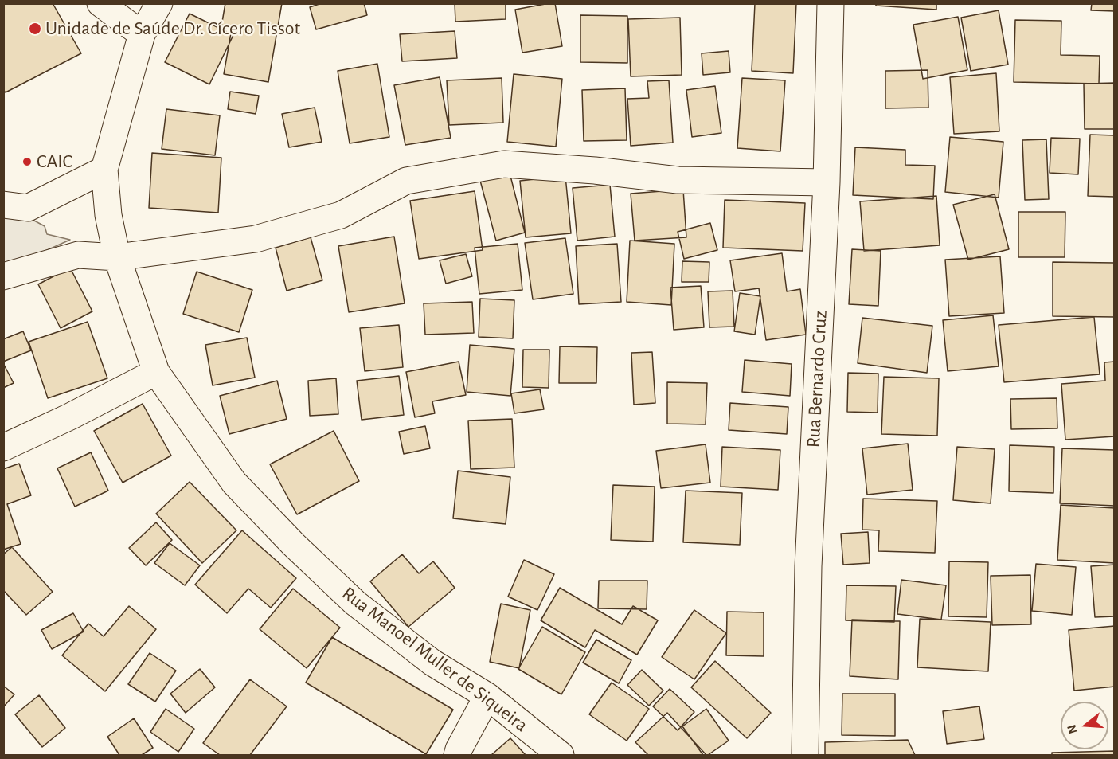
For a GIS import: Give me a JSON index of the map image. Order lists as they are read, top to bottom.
{
  "streets": {
    "street": ["Rua Bernardo Cruz", "Rua Manoel Muller de Siqueira"]
  },
  "places": ["Unidade de Saúde Dr. Cícero Tissot", "CAIC"],
  "north": "left"
}
